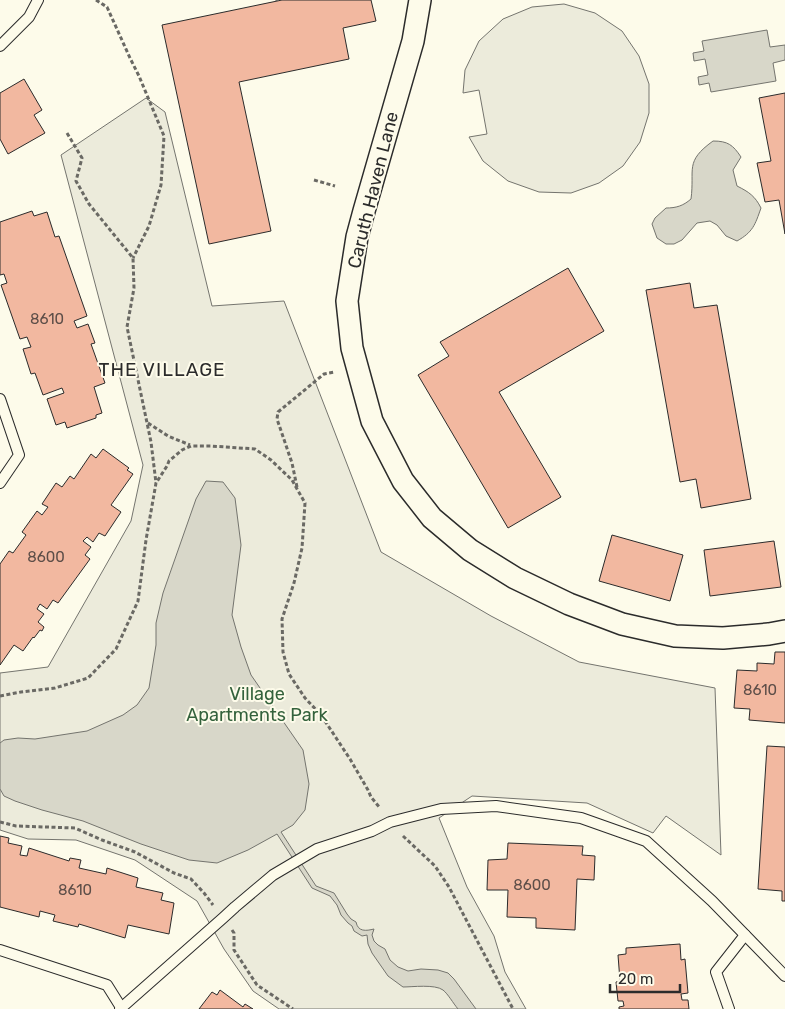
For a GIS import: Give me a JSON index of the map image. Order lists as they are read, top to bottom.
{
  "streets": {
    "street": ["Caruth Haven Lane"]
  },
  "districts": ["THE VILLAGE"],
  "parks": ["Village Apartments Park"],
  "house_numbers": [
    "8610",
    "8600",
    "8610",
    "8600",
    "8610"
  ],
  "scale_bar": "20 m"
}
